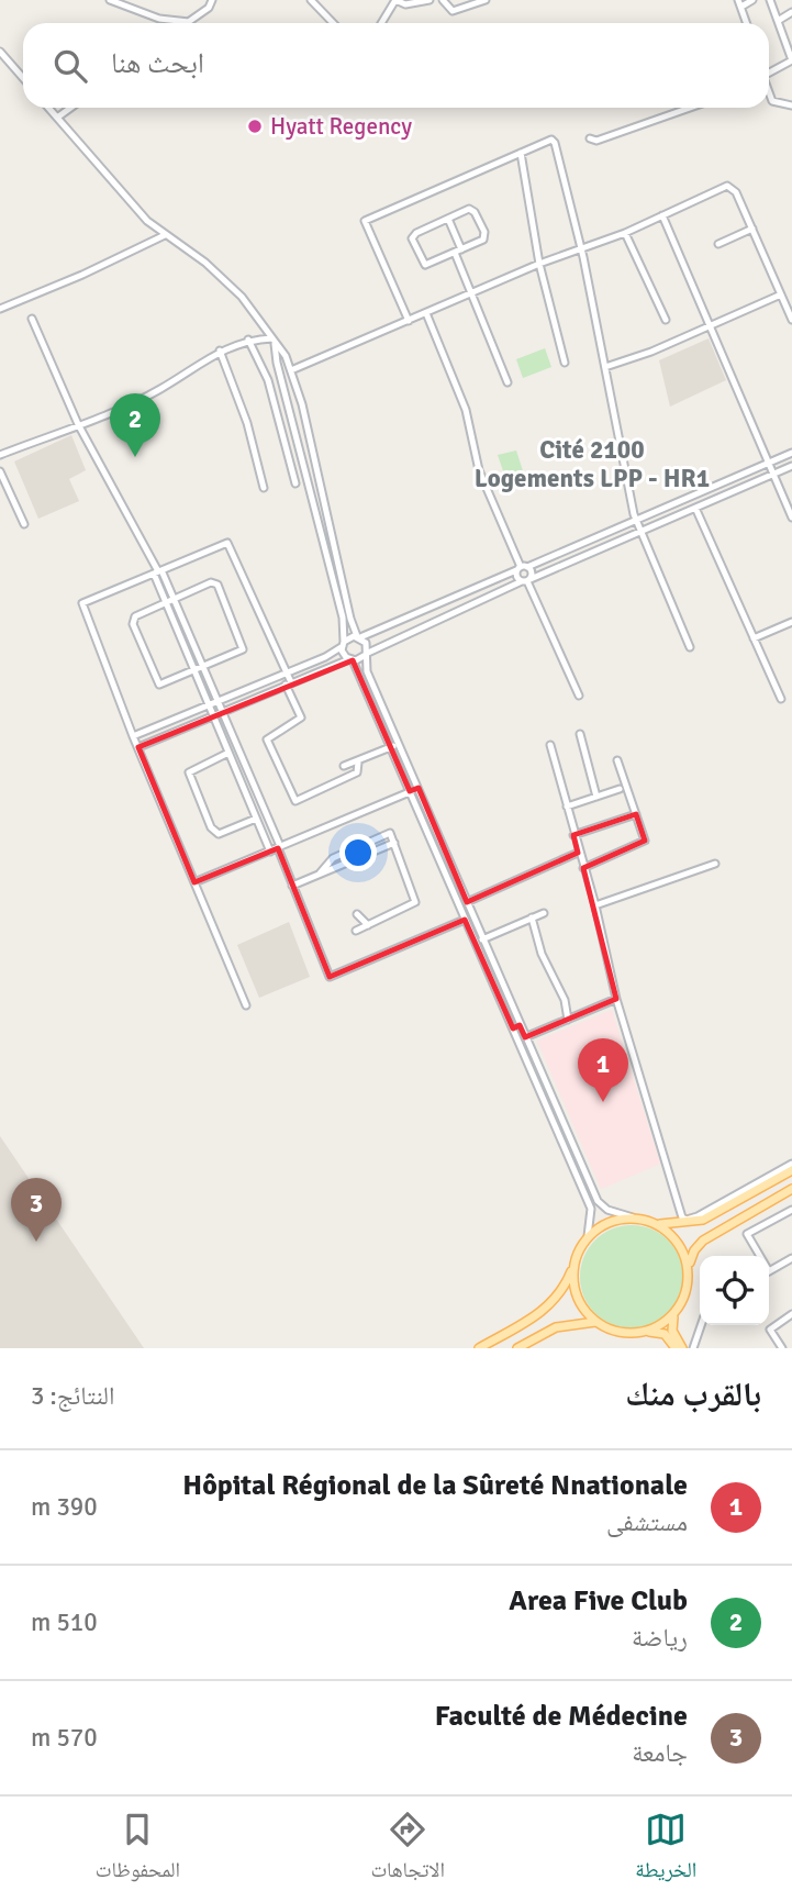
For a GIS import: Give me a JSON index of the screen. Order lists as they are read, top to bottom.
{
  "districts": ["Cité 2100 Logements LPP - HR1"],
  "places": ["Hyatt Regency"],
  "page": {
    "search": "ابحث هنا",
    "pins": ["2", "1", "3"],
    "heading": ["بالقرب منك", "النتائج: 3"],
    "list": [
      {
        "mark": "1",
        "name": "Hôpital Régional de la Sûreté Nnationale",
        "note": "مستشفى",
        "value": "390 m"
      },
      {
        "mark": "2",
        "name": "Area Five Club",
        "note": "رياضة",
        "value": "510 m"
      },
      {
        "mark": "3",
        "name": "Faculté de Médecine",
        "note": "جامعة",
        "value": "570 m"
      }
    ],
    "nav": ["الخريطة", "الاتجاهات", "المحفوظات"]
  }
}
